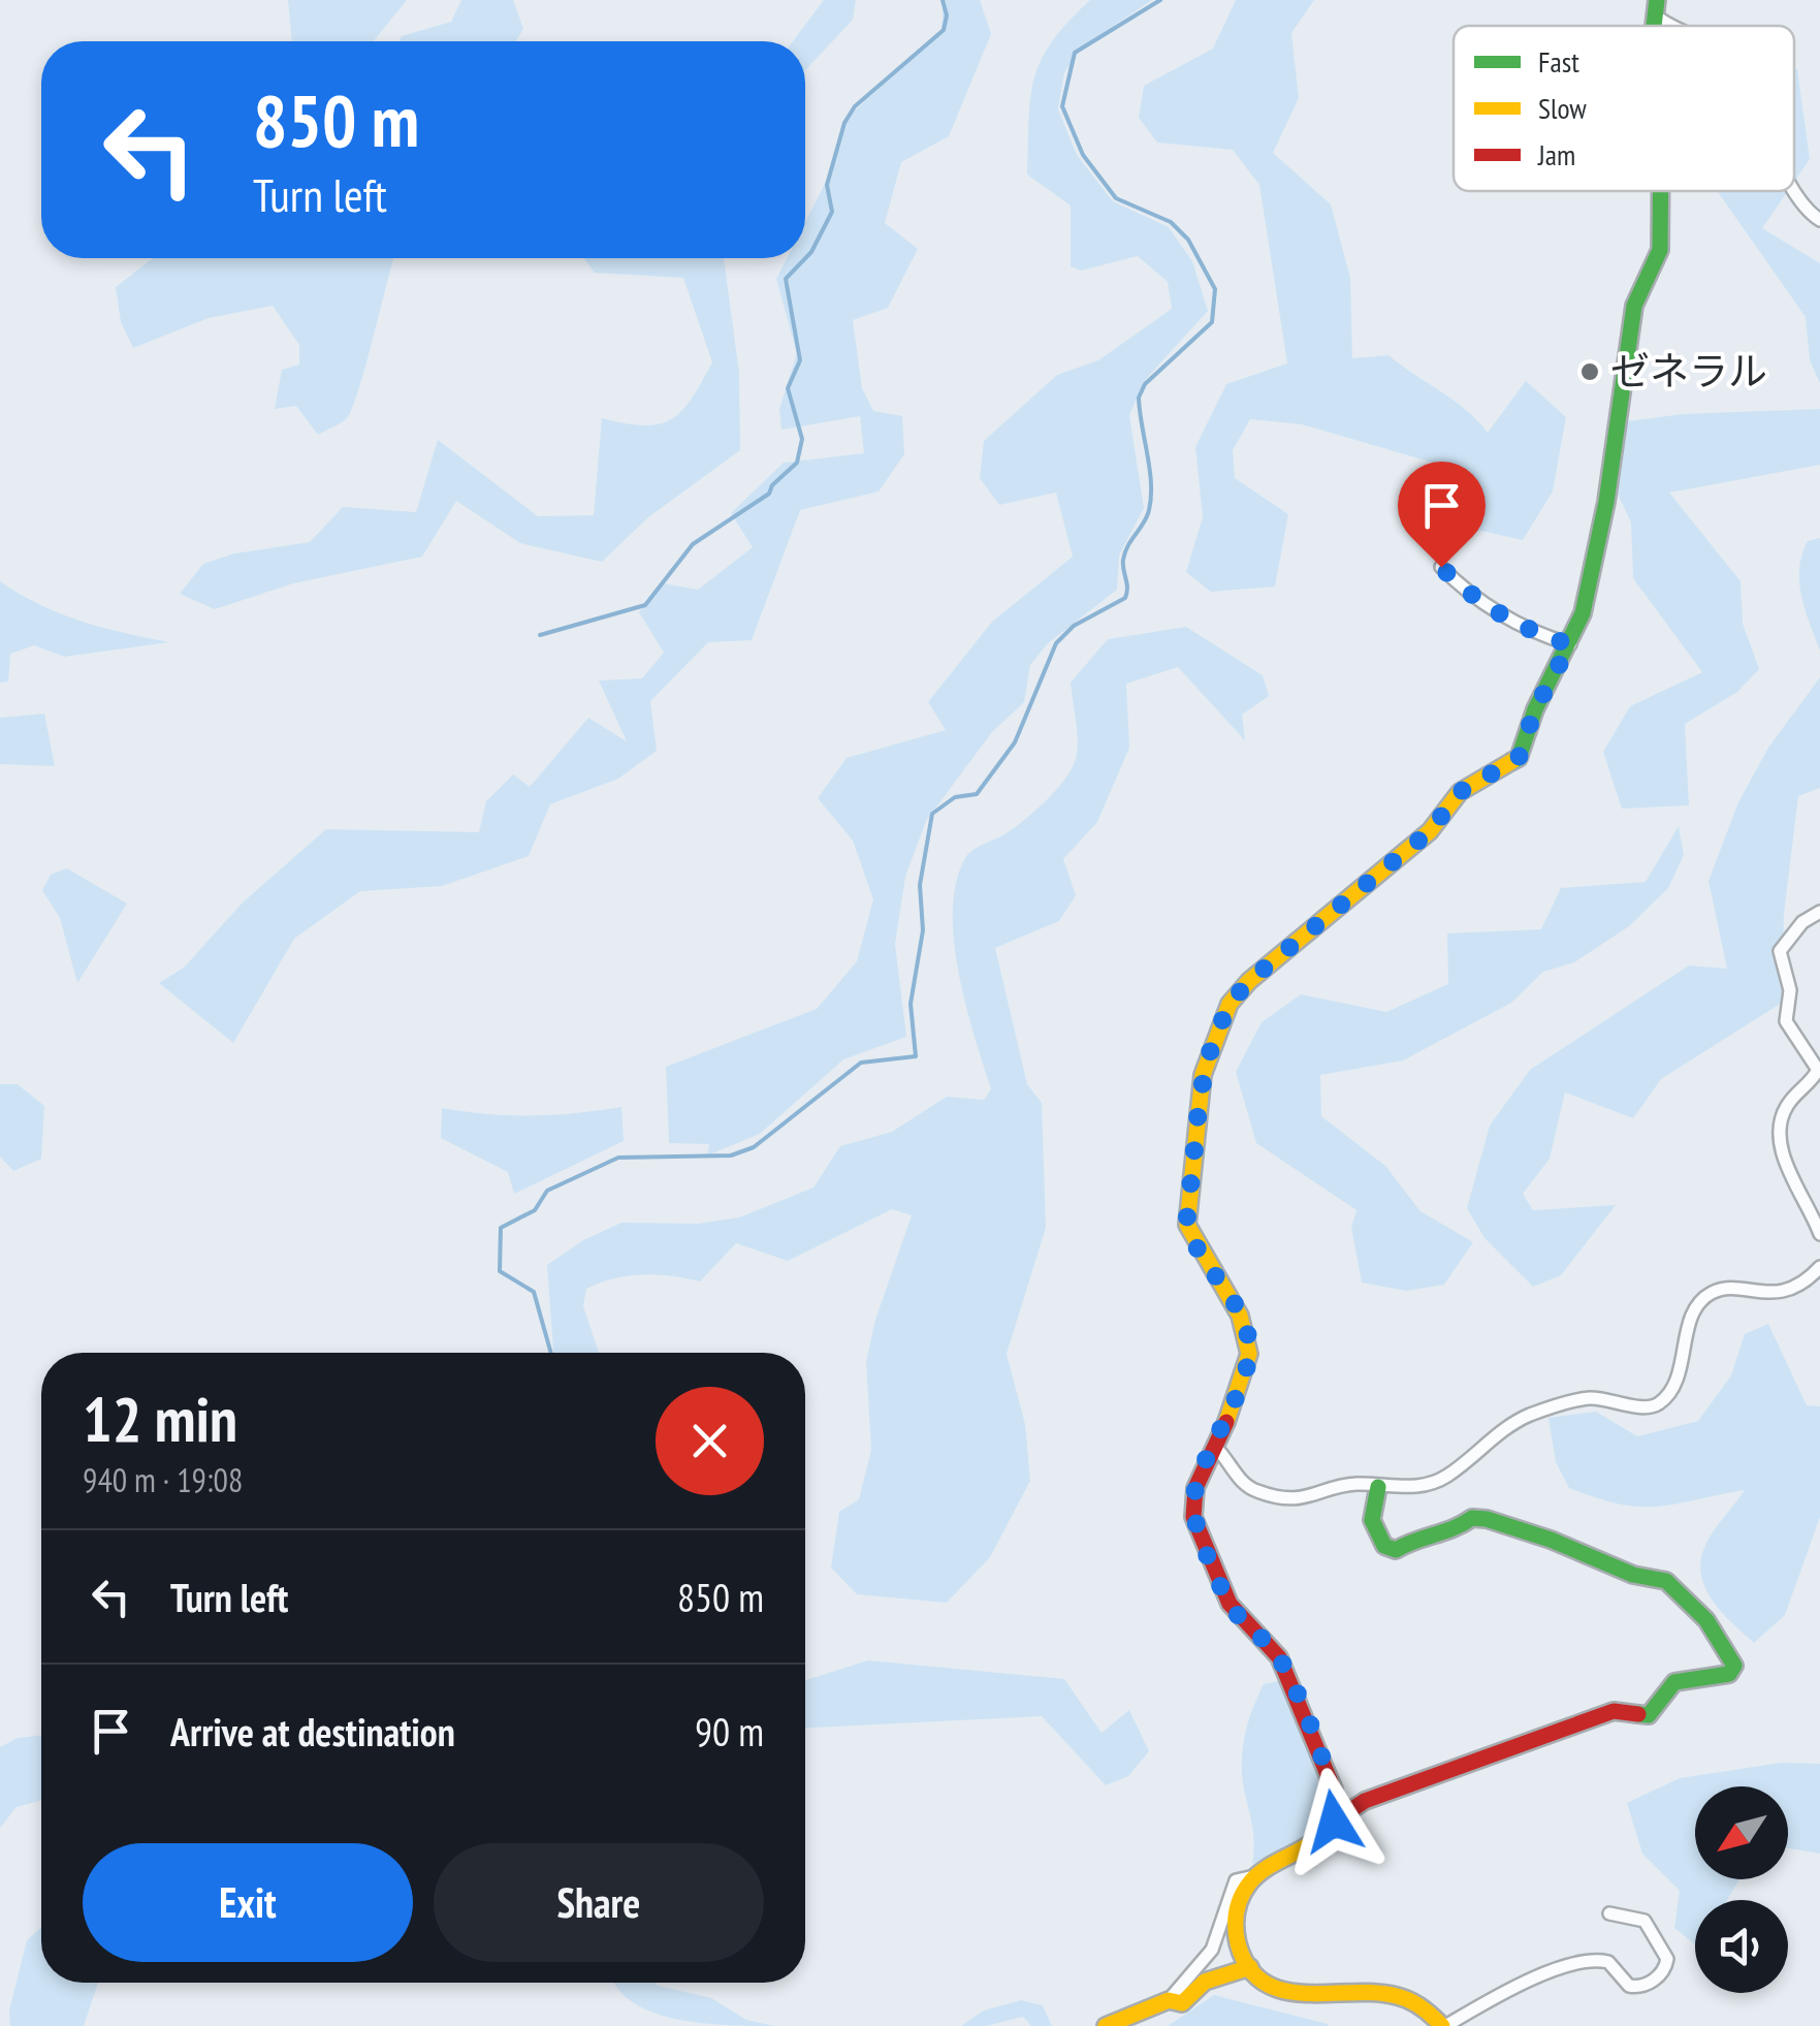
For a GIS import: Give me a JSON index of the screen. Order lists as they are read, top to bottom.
{
  "places": ["ゼネラル"],
  "legend": ["Fast", "Slow", "Jam"],
  "north": "bottom left",
  "page": {
    "turn": ["850 m", "Turn left"],
    "heading": ["12 min", "940 m · 19:08"],
    "list": [
      {
        "name": "Turn left",
        "value": "850 m"
      },
      {
        "name": "Arrive at destination",
        "value": "90 m"
      }
    ],
    "buttons": ["Exit", "Share"]
  }
}
